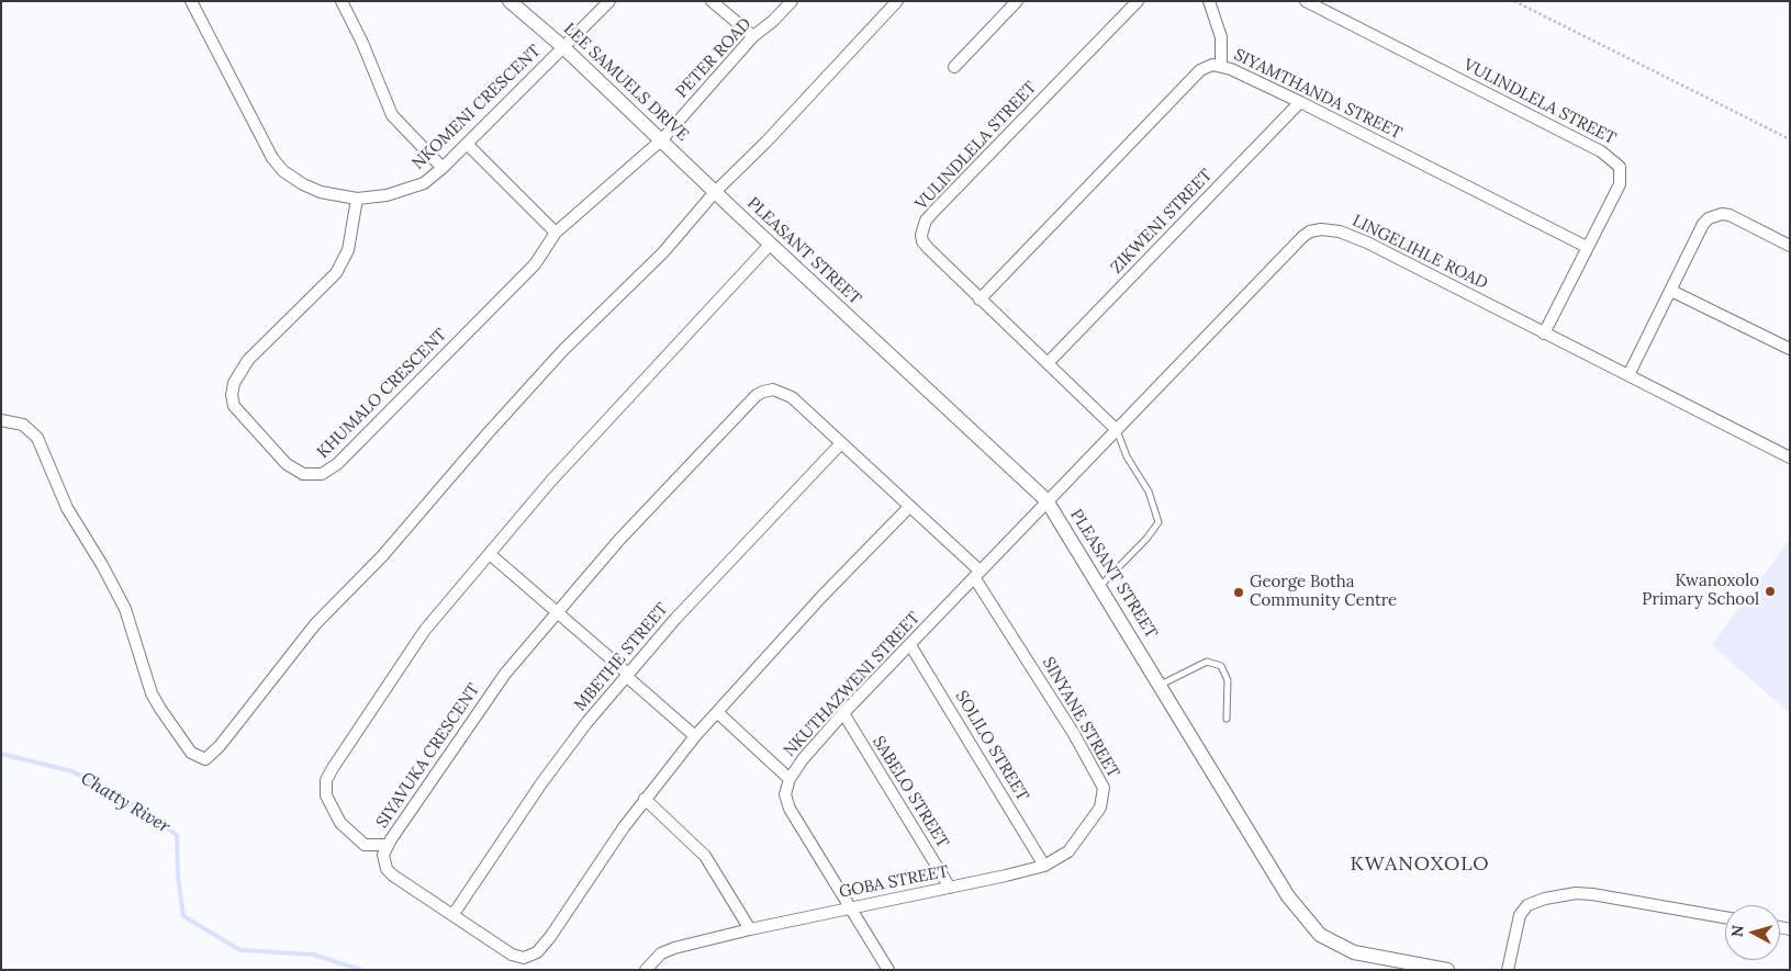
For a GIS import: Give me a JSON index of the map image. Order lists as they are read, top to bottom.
{
  "streets": {
    "street": [
      "PETER ROAD",
      "LEE SAMUELS DRIVE",
      "SIYAMTHANDA STREET",
      "VULINDLELA STREET",
      "NKOMENI CRESCENT",
      "ZIKWENI STREET",
      "PLEASANT STREET",
      "LINGELIHLE ROAD",
      "KHUMALO CRESCENT",
      "MBETHE STREET",
      "NKUTHAZWENI STREET",
      "SINYANE STREET",
      "SOLILO STREET",
      "SIYAVUKA CRESCENT",
      "SABELO STREET",
      "GOBA STREET"
    ]
  },
  "crossings": [
    ["PETER ROAD", "LEE SAMUELS DRIVE"],
    ["PETER ROAD", "KHUMALO CRESCENT"],
    ["LEE SAMUELS DRIVE", "NKOMENI CRESCENT"],
    ["LEE SAMUELS DRIVE", "PLEASANT STREET"],
    ["LEE SAMUELS DRIVE", "KHUMALO CRESCENT"],
    ["SIYAMTHANDA STREET", "VULINDLELA STREET"],
    ["SIYAMTHANDA STREET", "ZIKWENI STREET"],
    ["VULINDLELA STREET", "ZIKWENI STREET"],
    ["VULINDLELA STREET", "LINGELIHLE ROAD"],
    ["NKOMENI CRESCENT", "KHUMALO CRESCENT"],
    ["PLEASANT STREET", "LINGELIHLE ROAD"],
    ["PLEASANT STREET", "NKUTHAZWENI STREET"],
    ["LINGELIHLE ROAD", "NKUTHAZWENI STREET"],
    ["MBETHE STREET", "SIYAVUKA CRESCENT"],
    ["NKUTHAZWENI STREET", "SINYANE STREET"],
    ["NKUTHAZWENI STREET", "SOLILO STREET"],
    ["NKUTHAZWENI STREET", "SIYAVUKA CRESCENT"],
    ["NKUTHAZWENI STREET", "SABELO STREET"],
    ["NKUTHAZWENI STREET", "GOBA STREET"],
    ["SINYANE STREET", "SOLILO STREET"],
    ["SINYANE STREET", "SIYAVUKA CRESCENT"],
    ["SINYANE STREET", "GOBA STREET"],
    ["SOLILO STREET", "GOBA STREET"],
    ["SABELO STREET", "GOBA STREET"]
  ],
  "districts": ["KWANOXOLO"],
  "water": ["Chatty River"],
  "places": ["Kwanoxolo Primary School", "George Botha Community Centre"],
  "north": "left"
}
